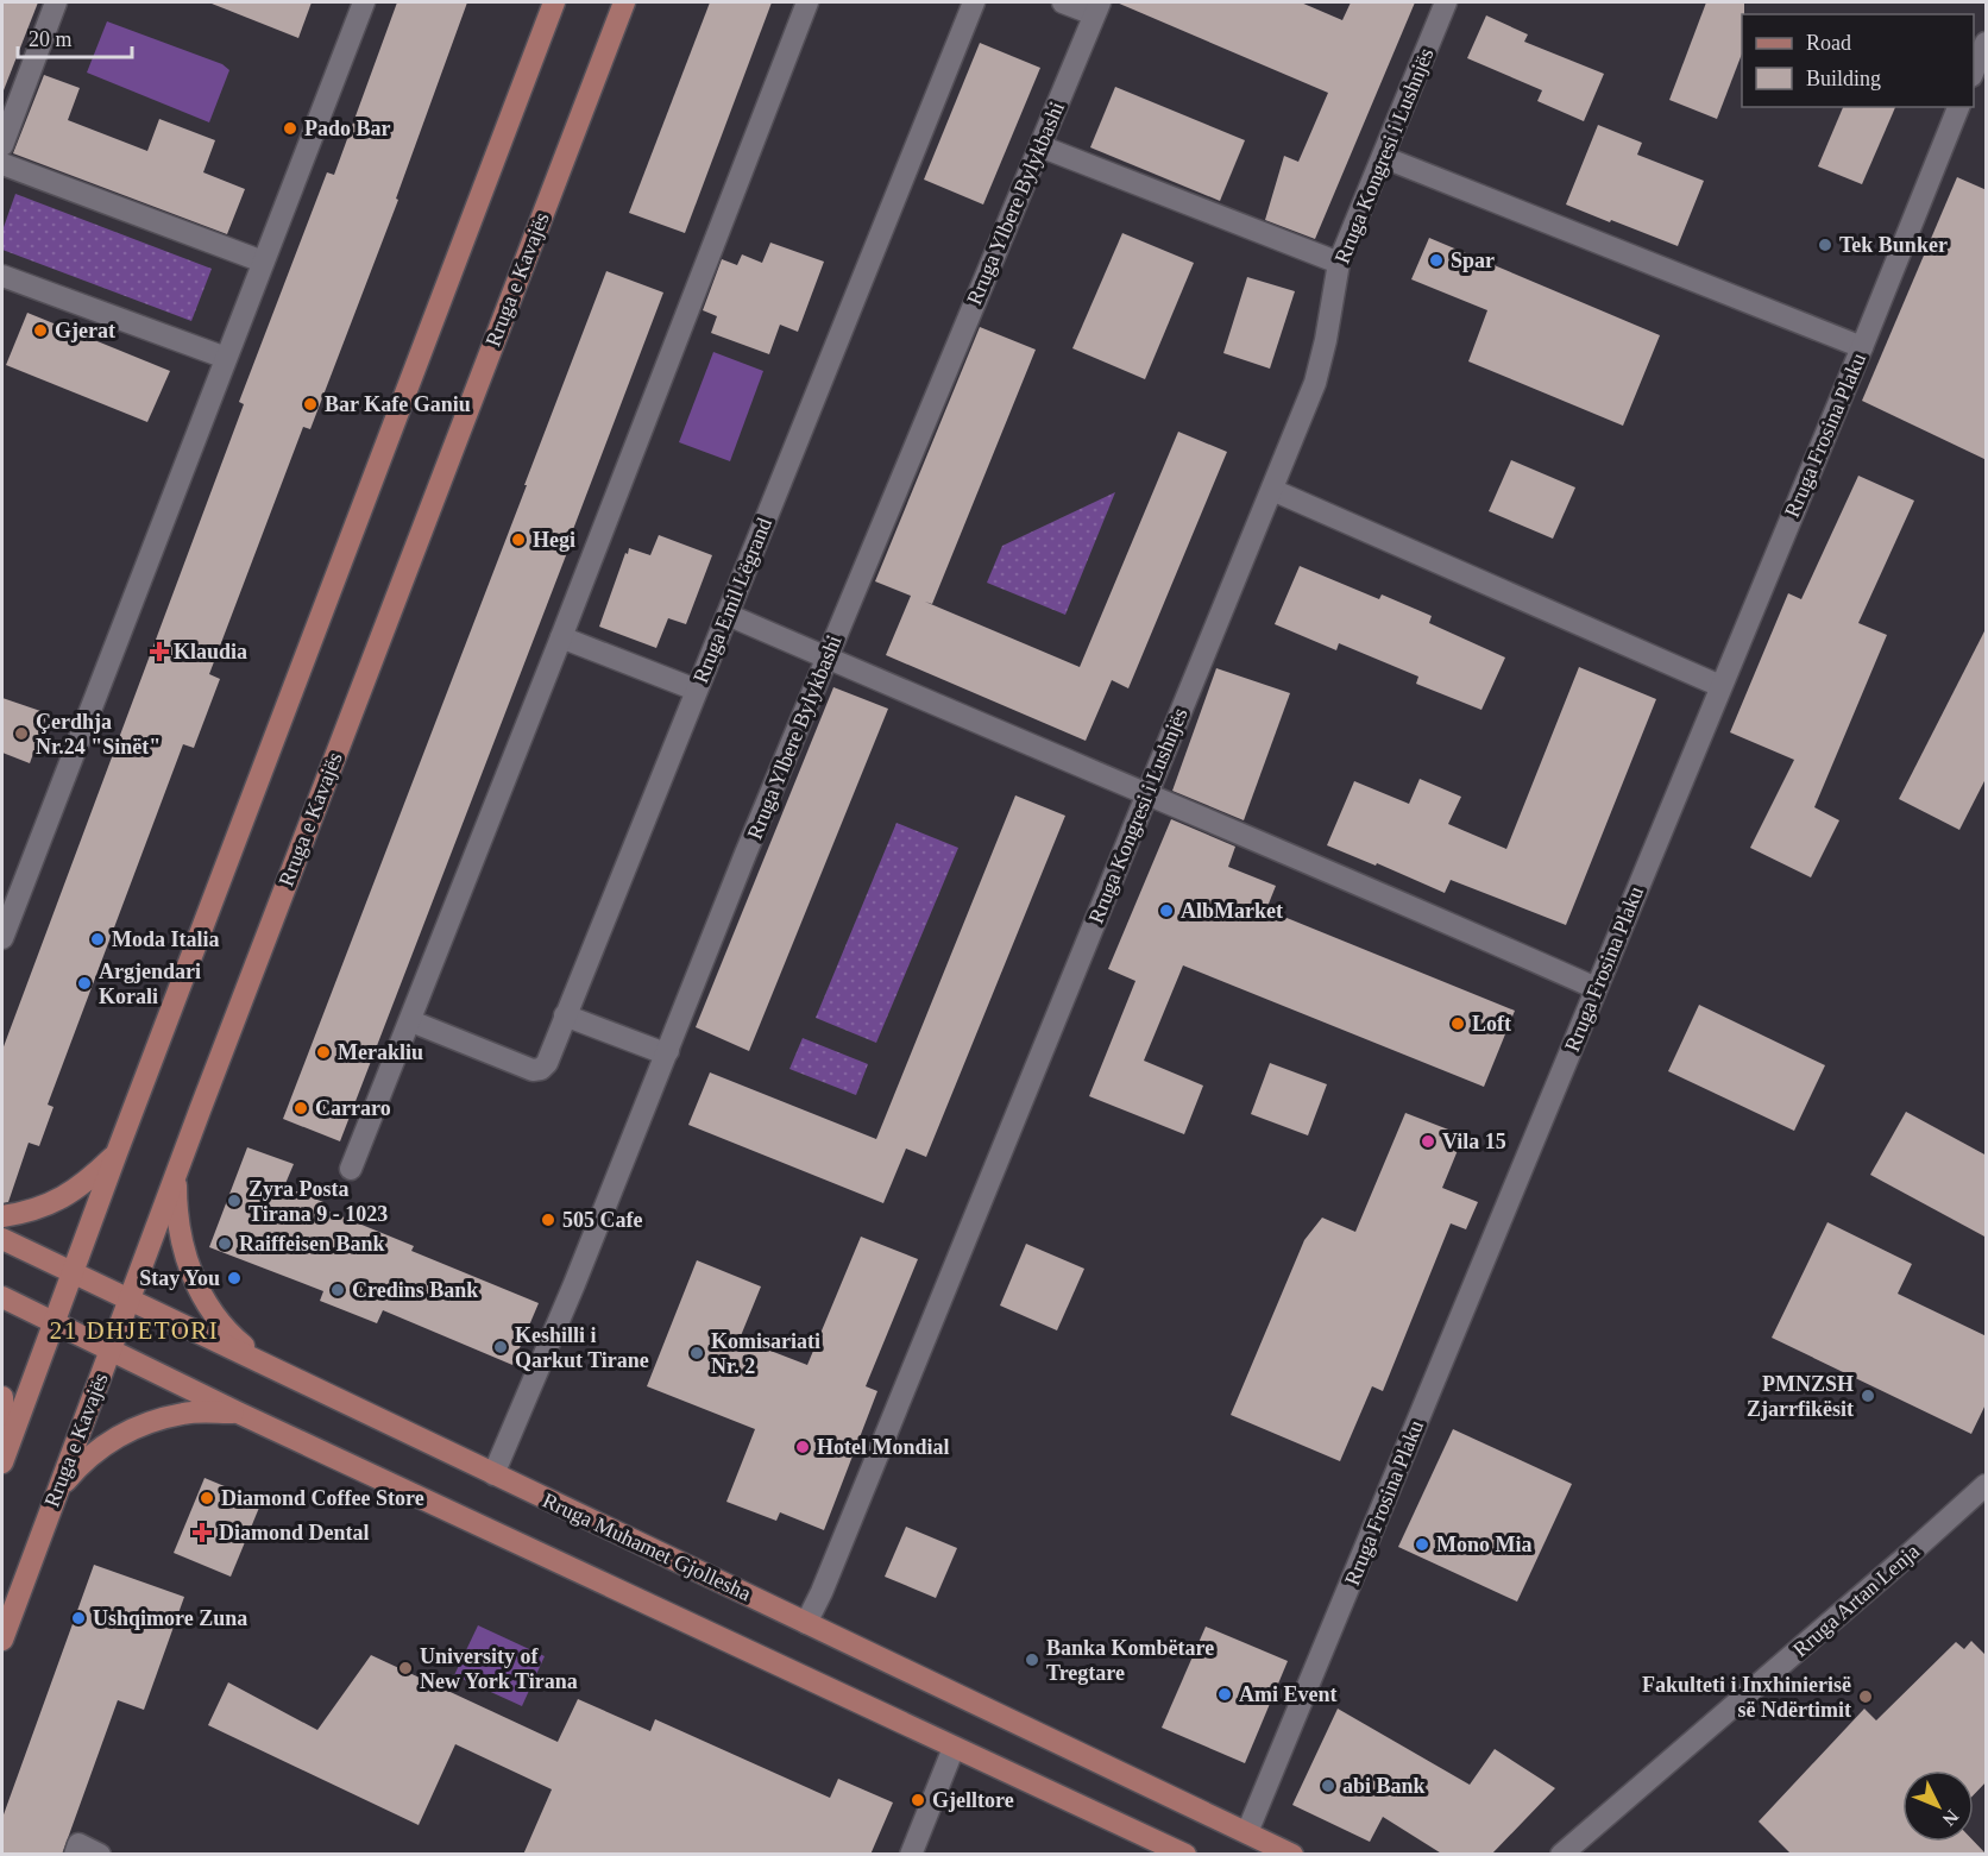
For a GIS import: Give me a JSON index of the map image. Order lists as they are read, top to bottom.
{
  "streets": {
    "main road": ["Rruga e Kavajës", "Rruga Muhamet Gjollesha"],
    "street": [
      "Rruga Kongresi i Lushnjës",
      "Rruga Ylbere Bylykbashi",
      "Rruga Frosina Plaku",
      "Rruga Emil Lëgrand",
      "Rruga Artan Lenja"
    ]
  },
  "crossings": [
    ["Rruga Kongresi i Lushnjës", "Rruga Muhamet Gjollesha"],
    ["Rruga Ylbere Bylykbashi", "Rruga Muhamet Gjollesha"],
    ["Rruga e Kavajës", "Rruga Muhamet Gjollesha"],
    ["Rruga Frosina Plaku", "Rruga Muhamet Gjollesha"]
  ],
  "districts": ["21 DHJETORI"],
  "places": {
    "other": [
      "Pado Bar",
      "Tek Bunker",
      "Spar",
      "Gjerat",
      "Bar Kafe Ganiu",
      "Hegi",
      "Çerdhja Nr.24 \"Sinët\"",
      "AlbMarket",
      "Moda Italia",
      "Argjendari Korali",
      "Loft",
      "Merakliu",
      "Carraro",
      "Vila 15",
      "Zyra Posta Tirana 9 - 1023",
      "505 Cafe",
      "Raiffeisen Bank",
      "Stay You",
      "Credins Bank",
      "Keshilli i Qarkut Tirane",
      "Komisariati Nr. 2",
      "PMNZSH Zjarrfikësit",
      "Hotel Mondial",
      "Diamond Coffee Store",
      "Mono Mia",
      "Ushqimore Zuna",
      "Banka Kombëtare Tregtare",
      "University of New York Tirana",
      "Ami Event",
      "Fakulteti i Inxhinierisë së Ndërtimit",
      "abi Bank",
      "Gjelltore"
    ],
    "health": ["Klaudia", "Diamond Dental"]
  },
  "legend": ["Road", "Building"],
  "scale_bar": "20 m",
  "north": "bottom right"
}
